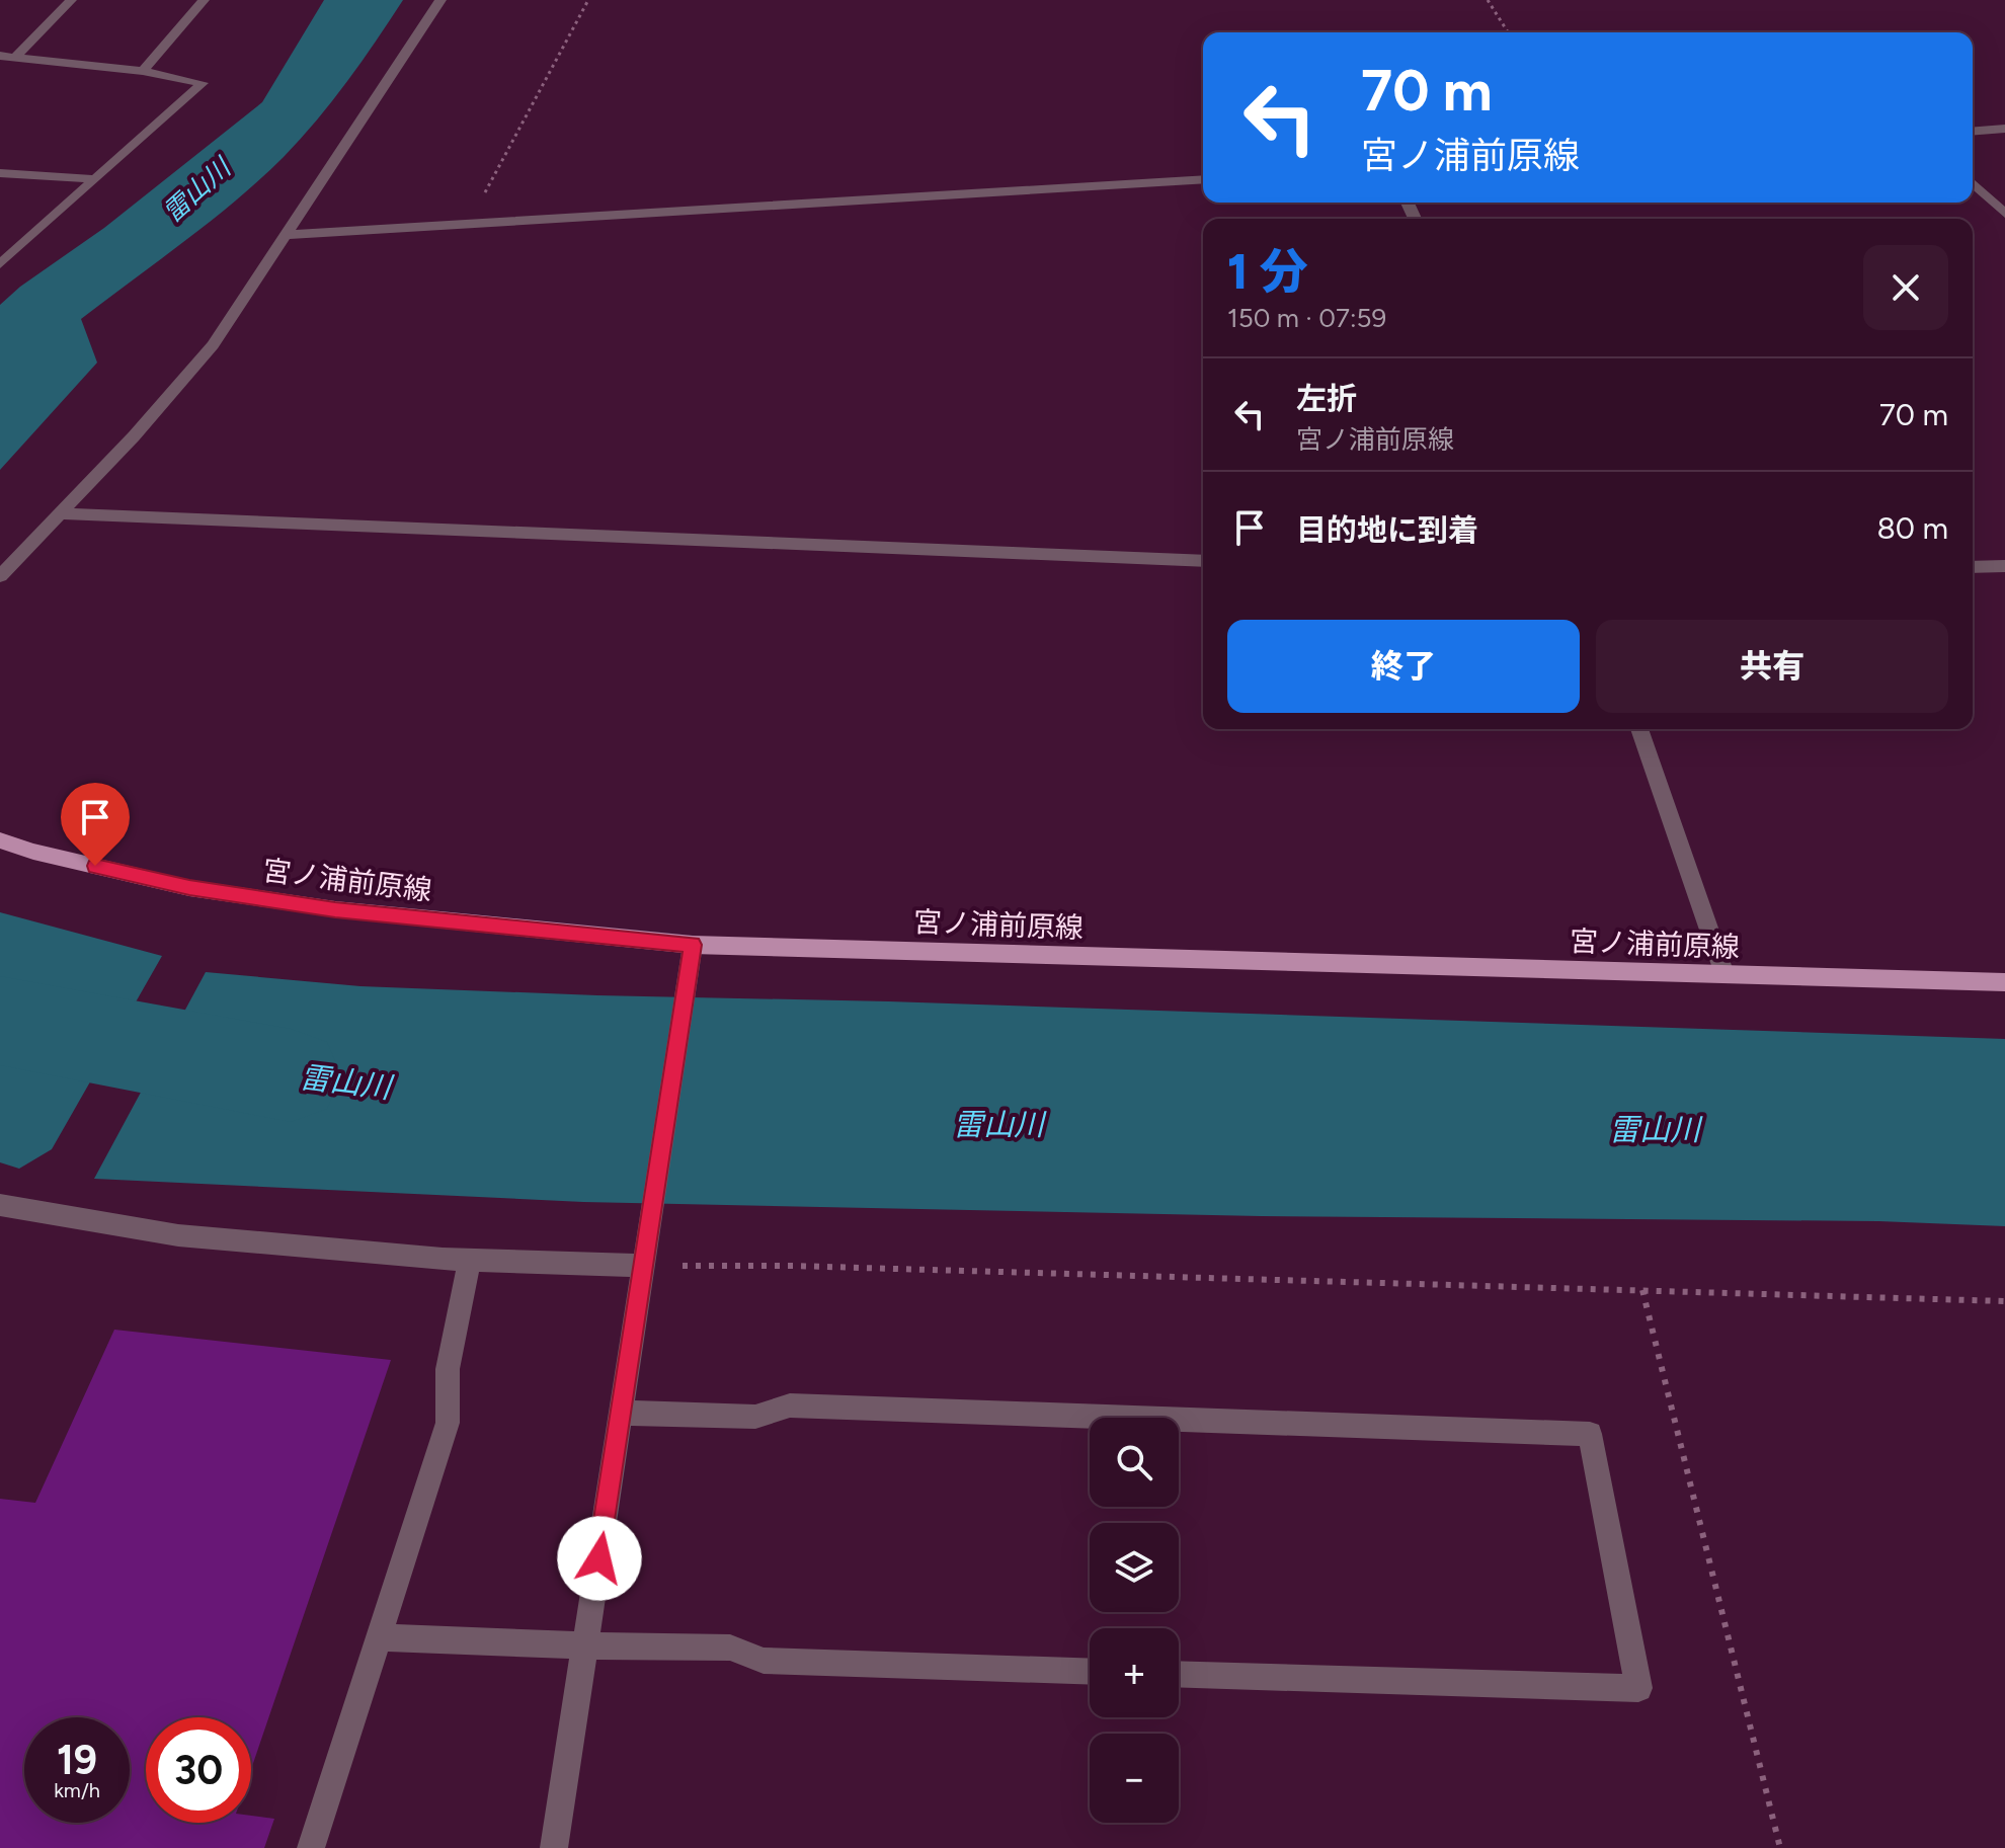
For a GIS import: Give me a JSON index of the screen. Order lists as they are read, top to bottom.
{
  "streets": {
    "main road": ["宮ノ浦前原線"]
  },
  "water": ["雷山川"],
  "page": {
    "turn": ["70 m", "宮ノ浦前原線"],
    "heading": ["1 分", "150 m · 07:59"],
    "list": [
      {
        "name": "左折",
        "note": "宮ノ浦前原線",
        "value": "70 m"
      },
      {
        "name": "目的地に到着",
        "value": "80 m"
      }
    ],
    "buttons": ["終了", "共有"],
    "map_buttons": ["+", "−"],
    "speed": "19 km/h",
    "limit": "30"
  }
}
